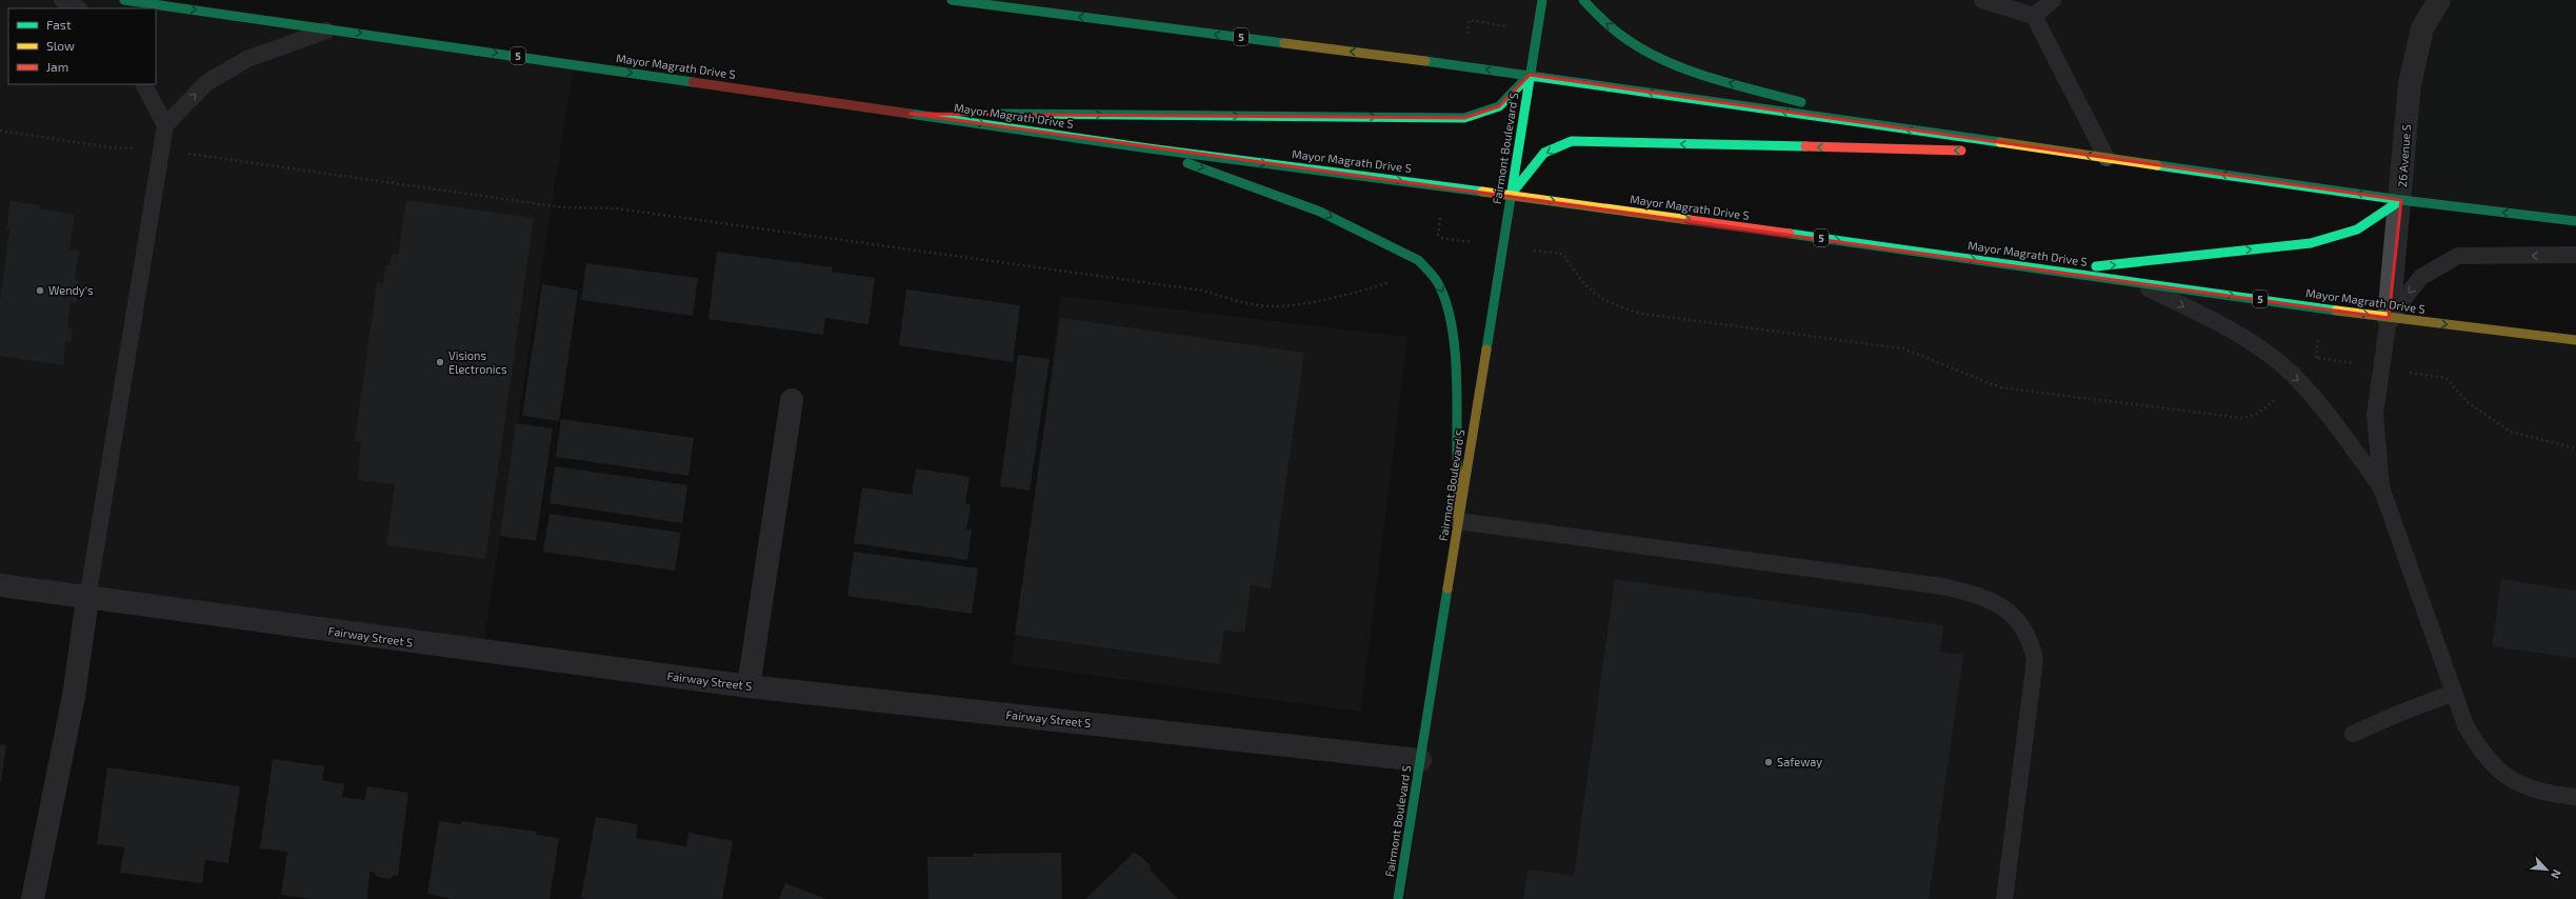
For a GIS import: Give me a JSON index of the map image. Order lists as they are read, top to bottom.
{
  "streets": {
    "main road": ["5", "Mayor Magrath Drive S", "Fairmont Boulevard S"],
    "street": ["26 Avenue S", "Fairway Street S"]
  },
  "crossings": [
    ["5", "Fairmont Boulevard S"],
    ["5", "26 Avenue S"],
    ["Mayor Magrath Drive S", "Fairmont Boulevard S"],
    ["Mayor Magrath Drive S", "26 Avenue S"],
    ["Fairmont Boulevard S", "Fairway Street S"]
  ],
  "places": ["Wendy's", "Visions Electronics", "Safeway"],
  "legend": ["Fast", "Slow", "Jam"],
  "north": "bottom right"
}
